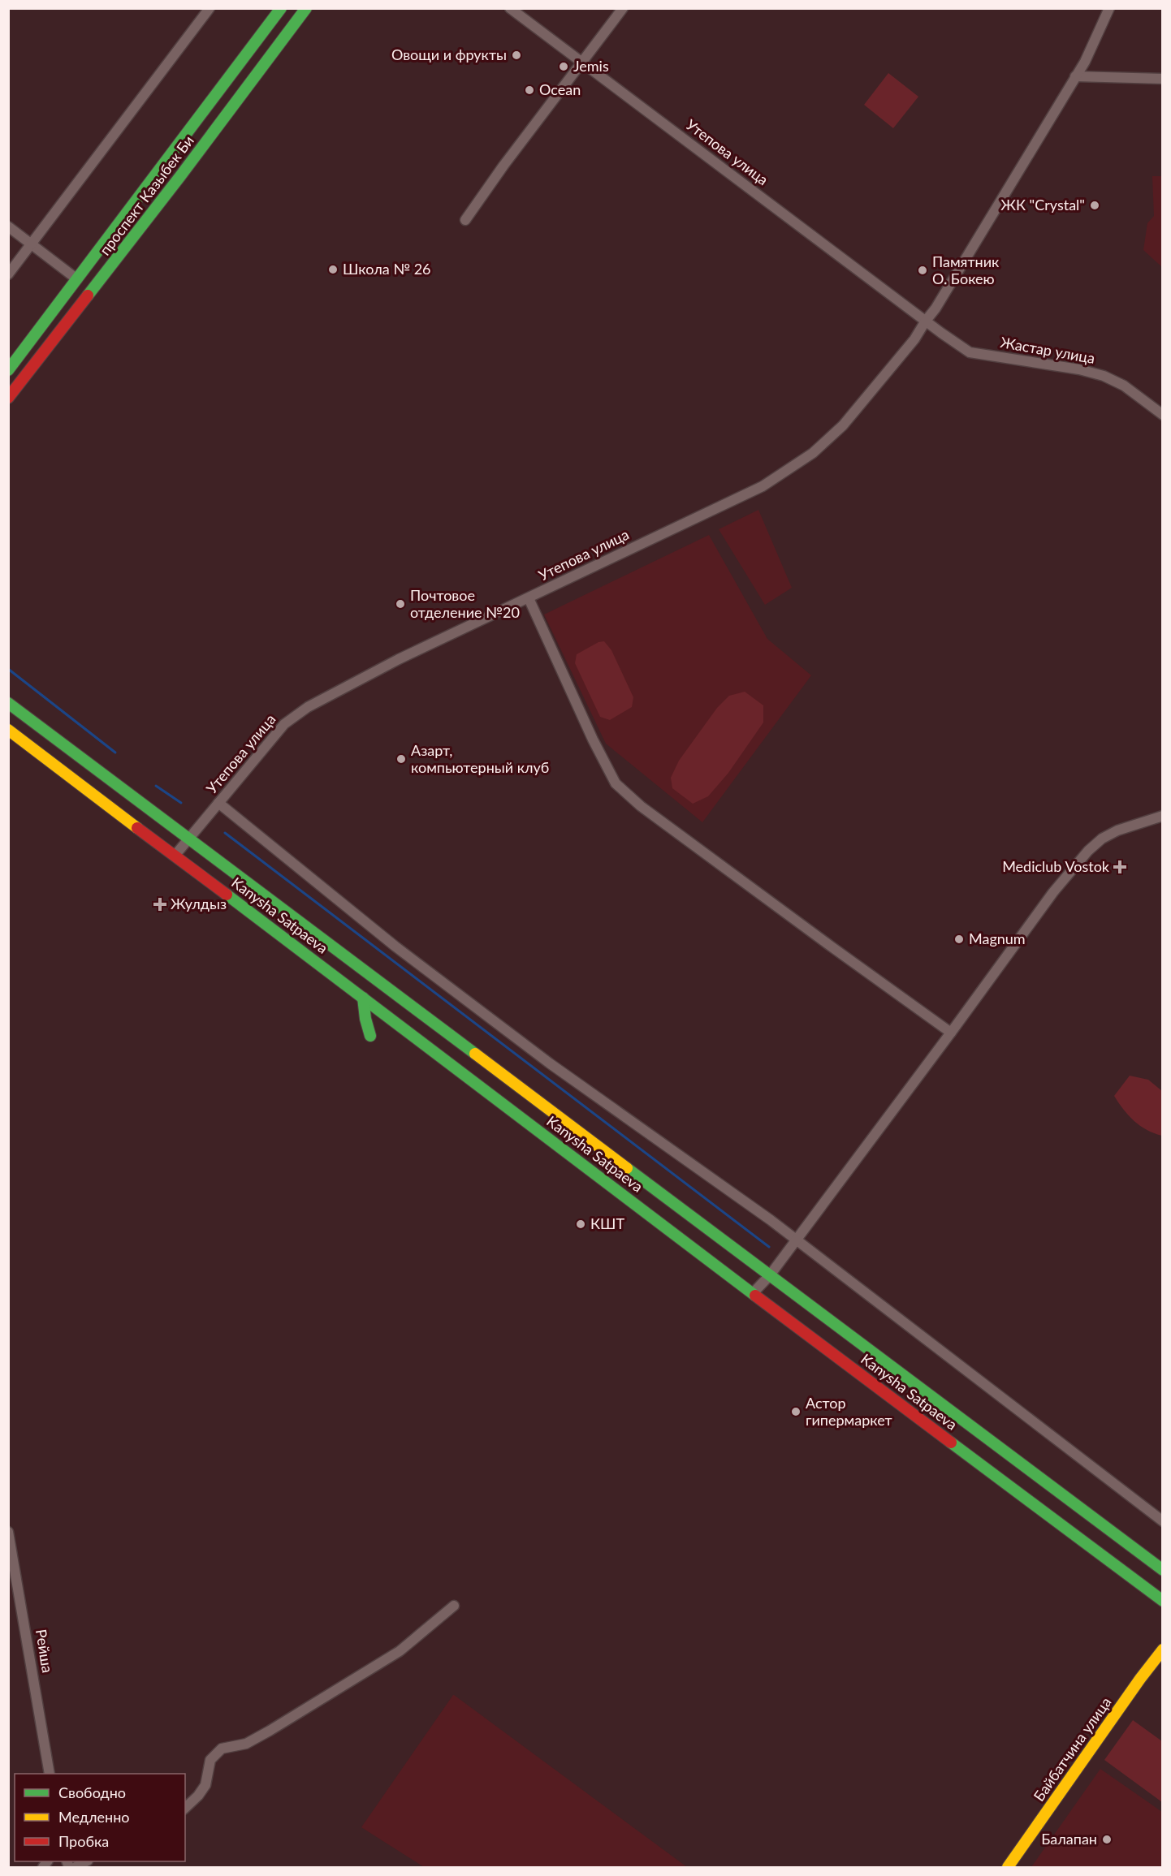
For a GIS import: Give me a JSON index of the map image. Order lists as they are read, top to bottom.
{
  "streets": {
    "main road": ["проспект Казыбек Би", "Kanysha Satpaeva", "Байбатчина улица"],
    "street": ["Утепова улица", "Жастар улица", "Рейша"]
  },
  "crossings": [
    ["Утепова улица", "Жастар улица"],
    ["Утепова улица", "Kanysha Satpaeva"]
  ],
  "places": {
    "other": [
      "Овощи и фрукты",
      "Jemis",
      "Ocean",
      "ЖК \"Crystal\"",
      "Школа № 26",
      "Памятник О. Бокею",
      "Почтовое отделение №20",
      "Азарт, компьютерный клуб",
      "Magnum",
      "КШТ",
      "Астор гипермаркет",
      "Балапан"
    ],
    "health": ["Mediclub Vostok", "Жулдыз"]
  },
  "legend": ["Свободно", "Медленно", "Пробка"]
}
